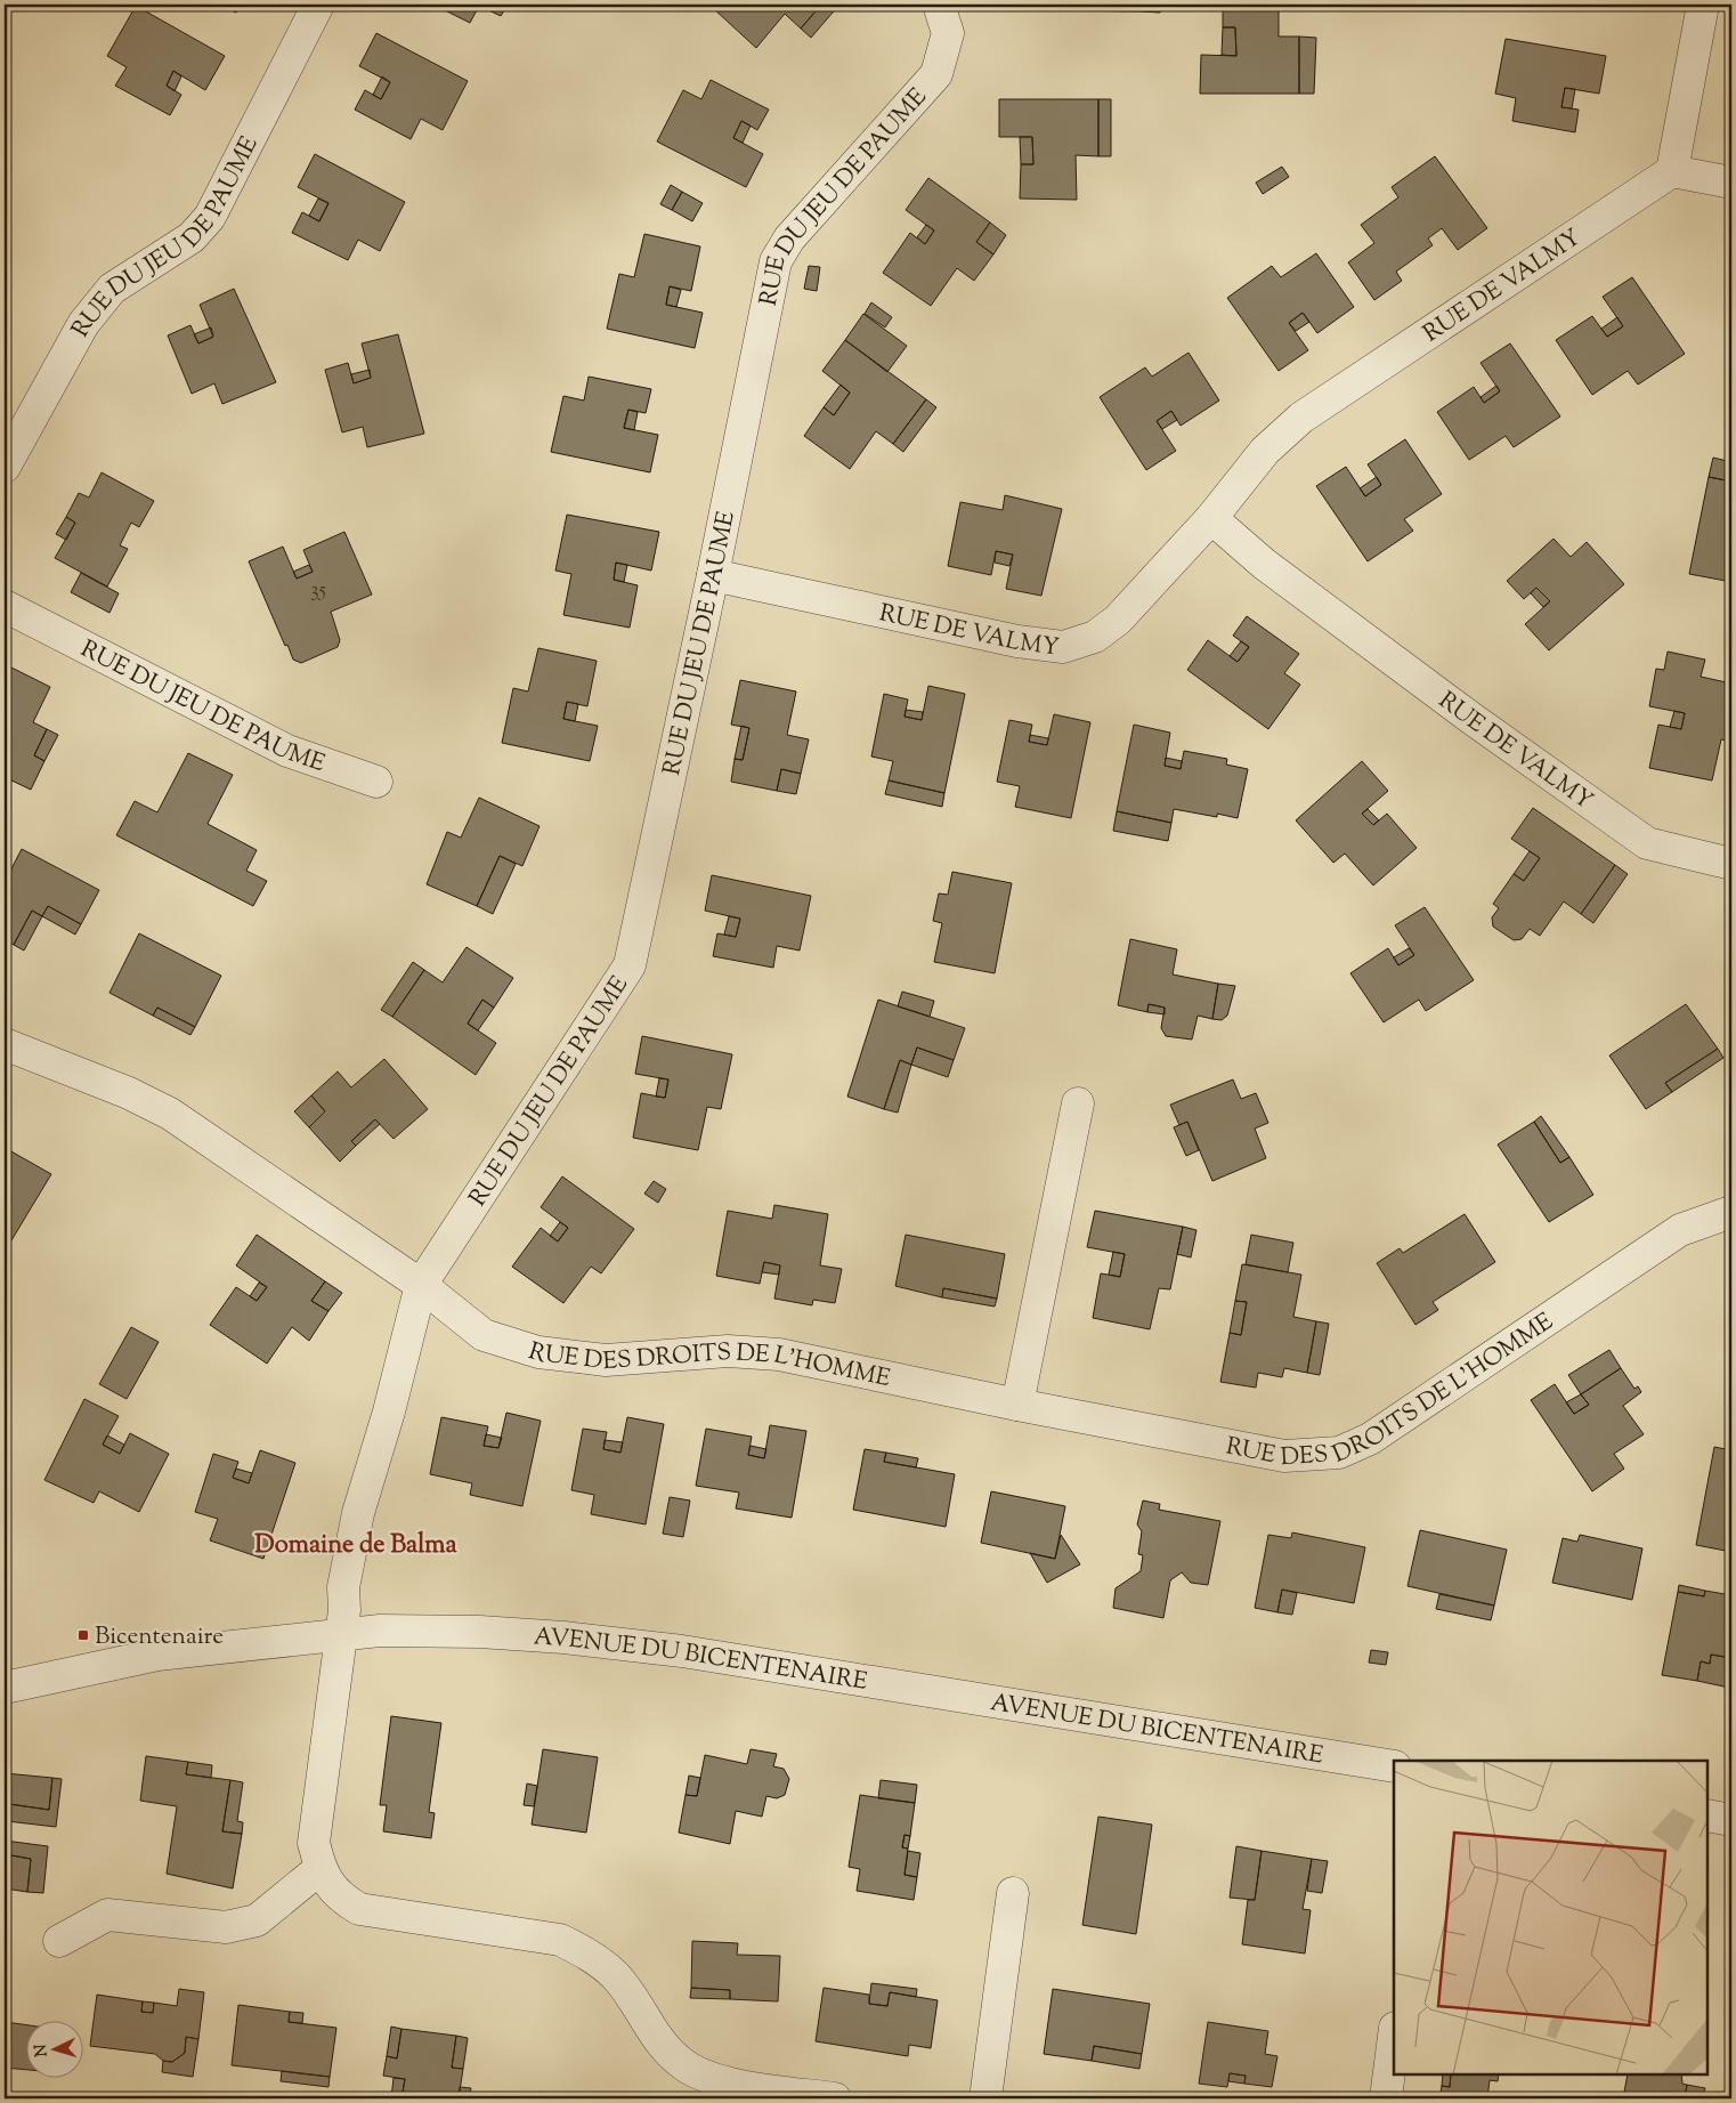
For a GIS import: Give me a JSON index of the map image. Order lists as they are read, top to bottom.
{
  "streets": {
    "street": [
      "RUE DU JEU DE PAUME",
      "RUE DE VALMY",
      "RUE DES DROITS DE L'HOMME",
      "AVENUE DU BICENTENAIRE"
    ]
  },
  "crossings": [
    ["RUE DU JEU DE PAUME", "RUE DE VALMY"],
    ["RUE DU JEU DE PAUME", "RUE DES DROITS DE L'HOMME"],
    ["RUE DU JEU DE PAUME", "AVENUE DU BICENTENAIRE"]
  ],
  "districts": ["Domaine de Balma"],
  "places": {
    "transit": ["Bicentenaire"]
  },
  "house_numbers": ["35"],
  "north": "left"
}
